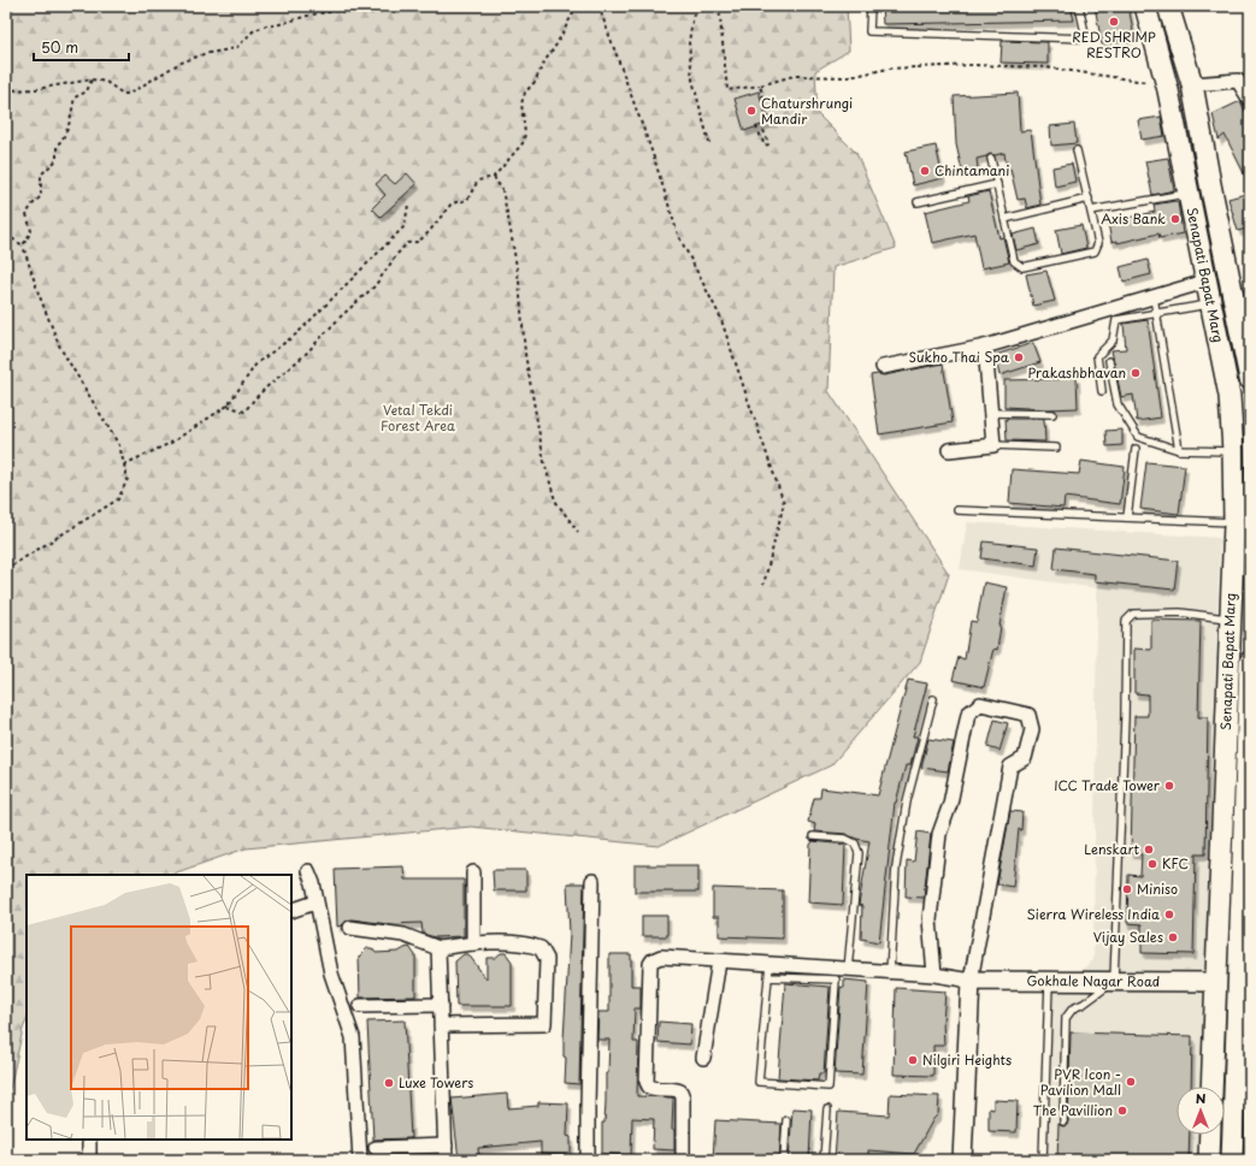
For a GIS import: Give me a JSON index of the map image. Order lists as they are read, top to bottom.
{
  "streets": {
    "main road": ["Senapati Bapat Marg"],
    "street": ["Gokhale Nagar Road"]
  },
  "crossings": [
    ["Senapati Bapat Marg", "Gokhale Nagar Road"]
  ],
  "parks": ["Vetal Tekdi Forest Area"],
  "places": [
    "RED SHRIMP RESTRO",
    "Chaturshrungi Mandir",
    "Chintamani",
    "Axis Bank",
    "Sukho Thai Spa",
    "Prakashbhavan",
    "ICC Trade Tower",
    "Lenskart",
    "KFC",
    "Miniso",
    "Sierra Wireless India",
    "Vijay Sales",
    "Nilgiri Heights",
    "PVR Icon - Pavilion Mall",
    "Luxe Towers",
    "The Pavillion"
  ],
  "scale_bar": "50 m",
  "north": "top"
}
